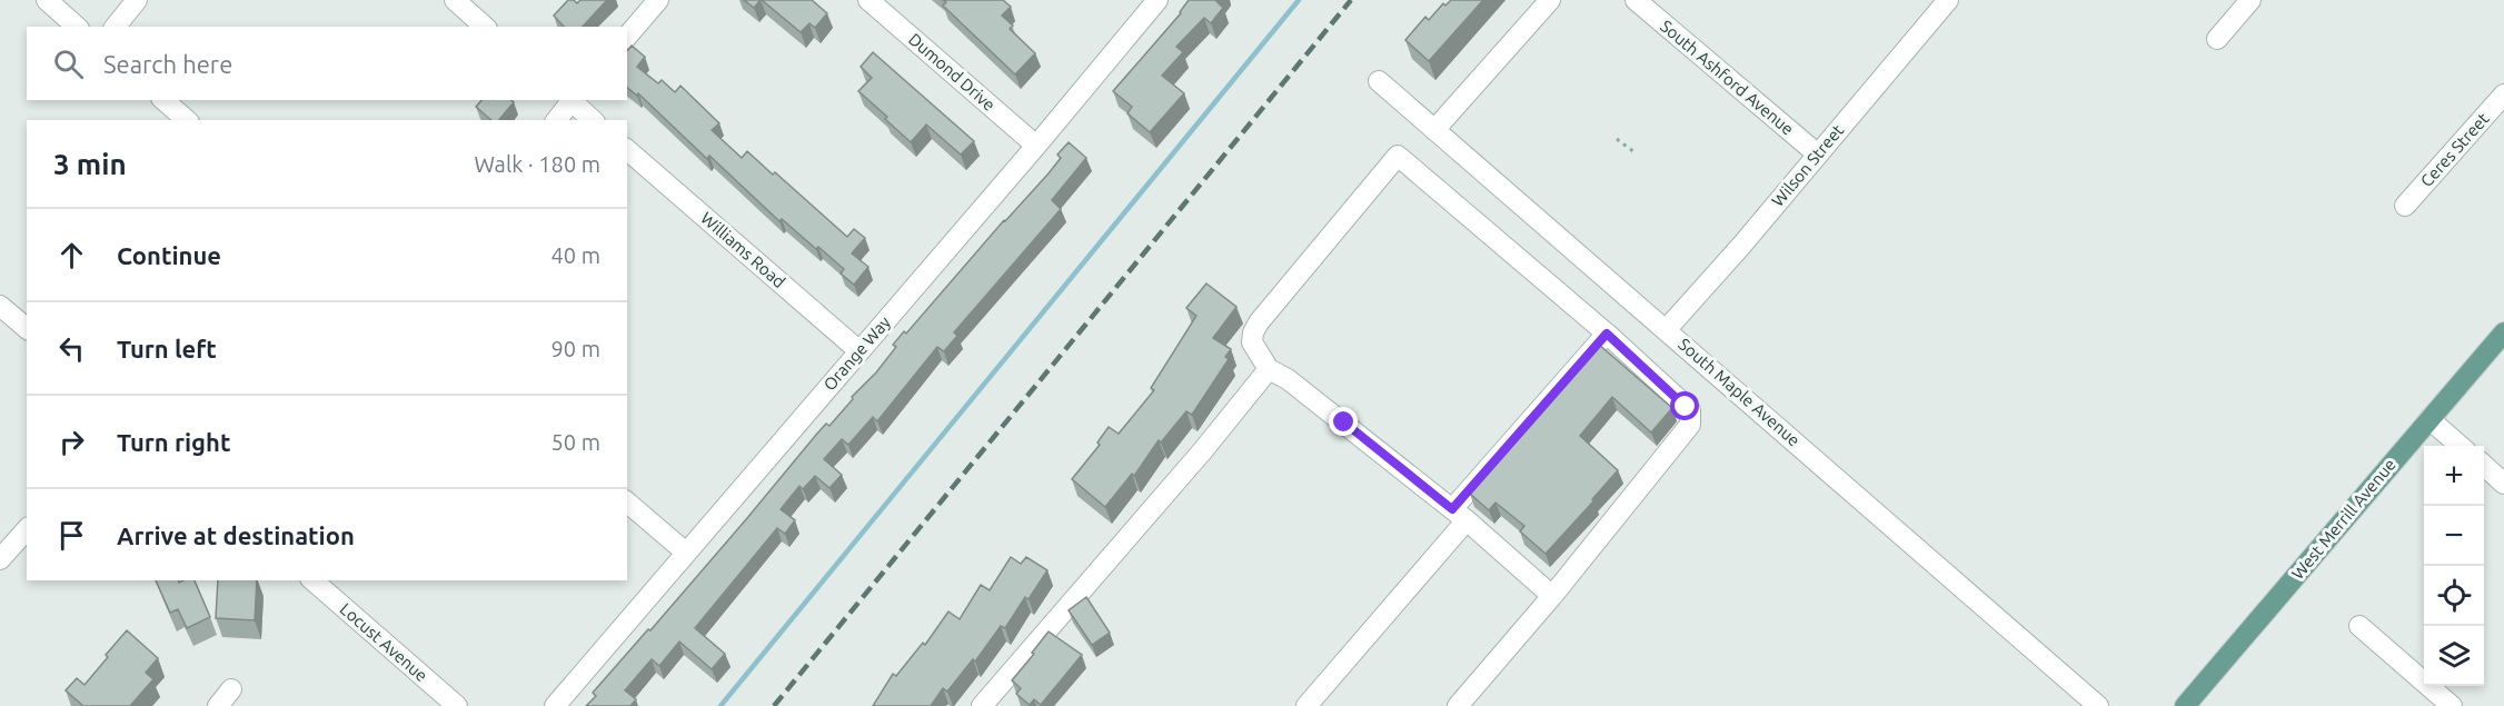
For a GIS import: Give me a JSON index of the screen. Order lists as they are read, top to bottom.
{
  "streets": {
    "main road": ["West Merrill Avenue"],
    "street": [
      "Dumond Drive",
      "South Ashford Avenue",
      "Ceres Street",
      "Wilson Street",
      "Williams Road",
      "Orange Way",
      "South Maple Avenue",
      "Locust Avenue"
    ]
  },
  "crossings": [
    ["Dumond Drive", "Orange Way"],
    ["South Ashford Avenue", "Wilson Street"],
    ["Wilson Street", "South Maple Avenue"],
    ["Williams Road", "Orange Way"]
  ],
  "page": {
    "search": "Search here",
    "heading": ["3 min", "Walk · 180 m"],
    "list": [
      ["Continue", "40 m"],
      ["Turn left", "90 m"],
      ["Turn right", "50 m"],
      "Arrive at destination"
    ],
    "map_buttons": ["+", "−"]
  }
}
